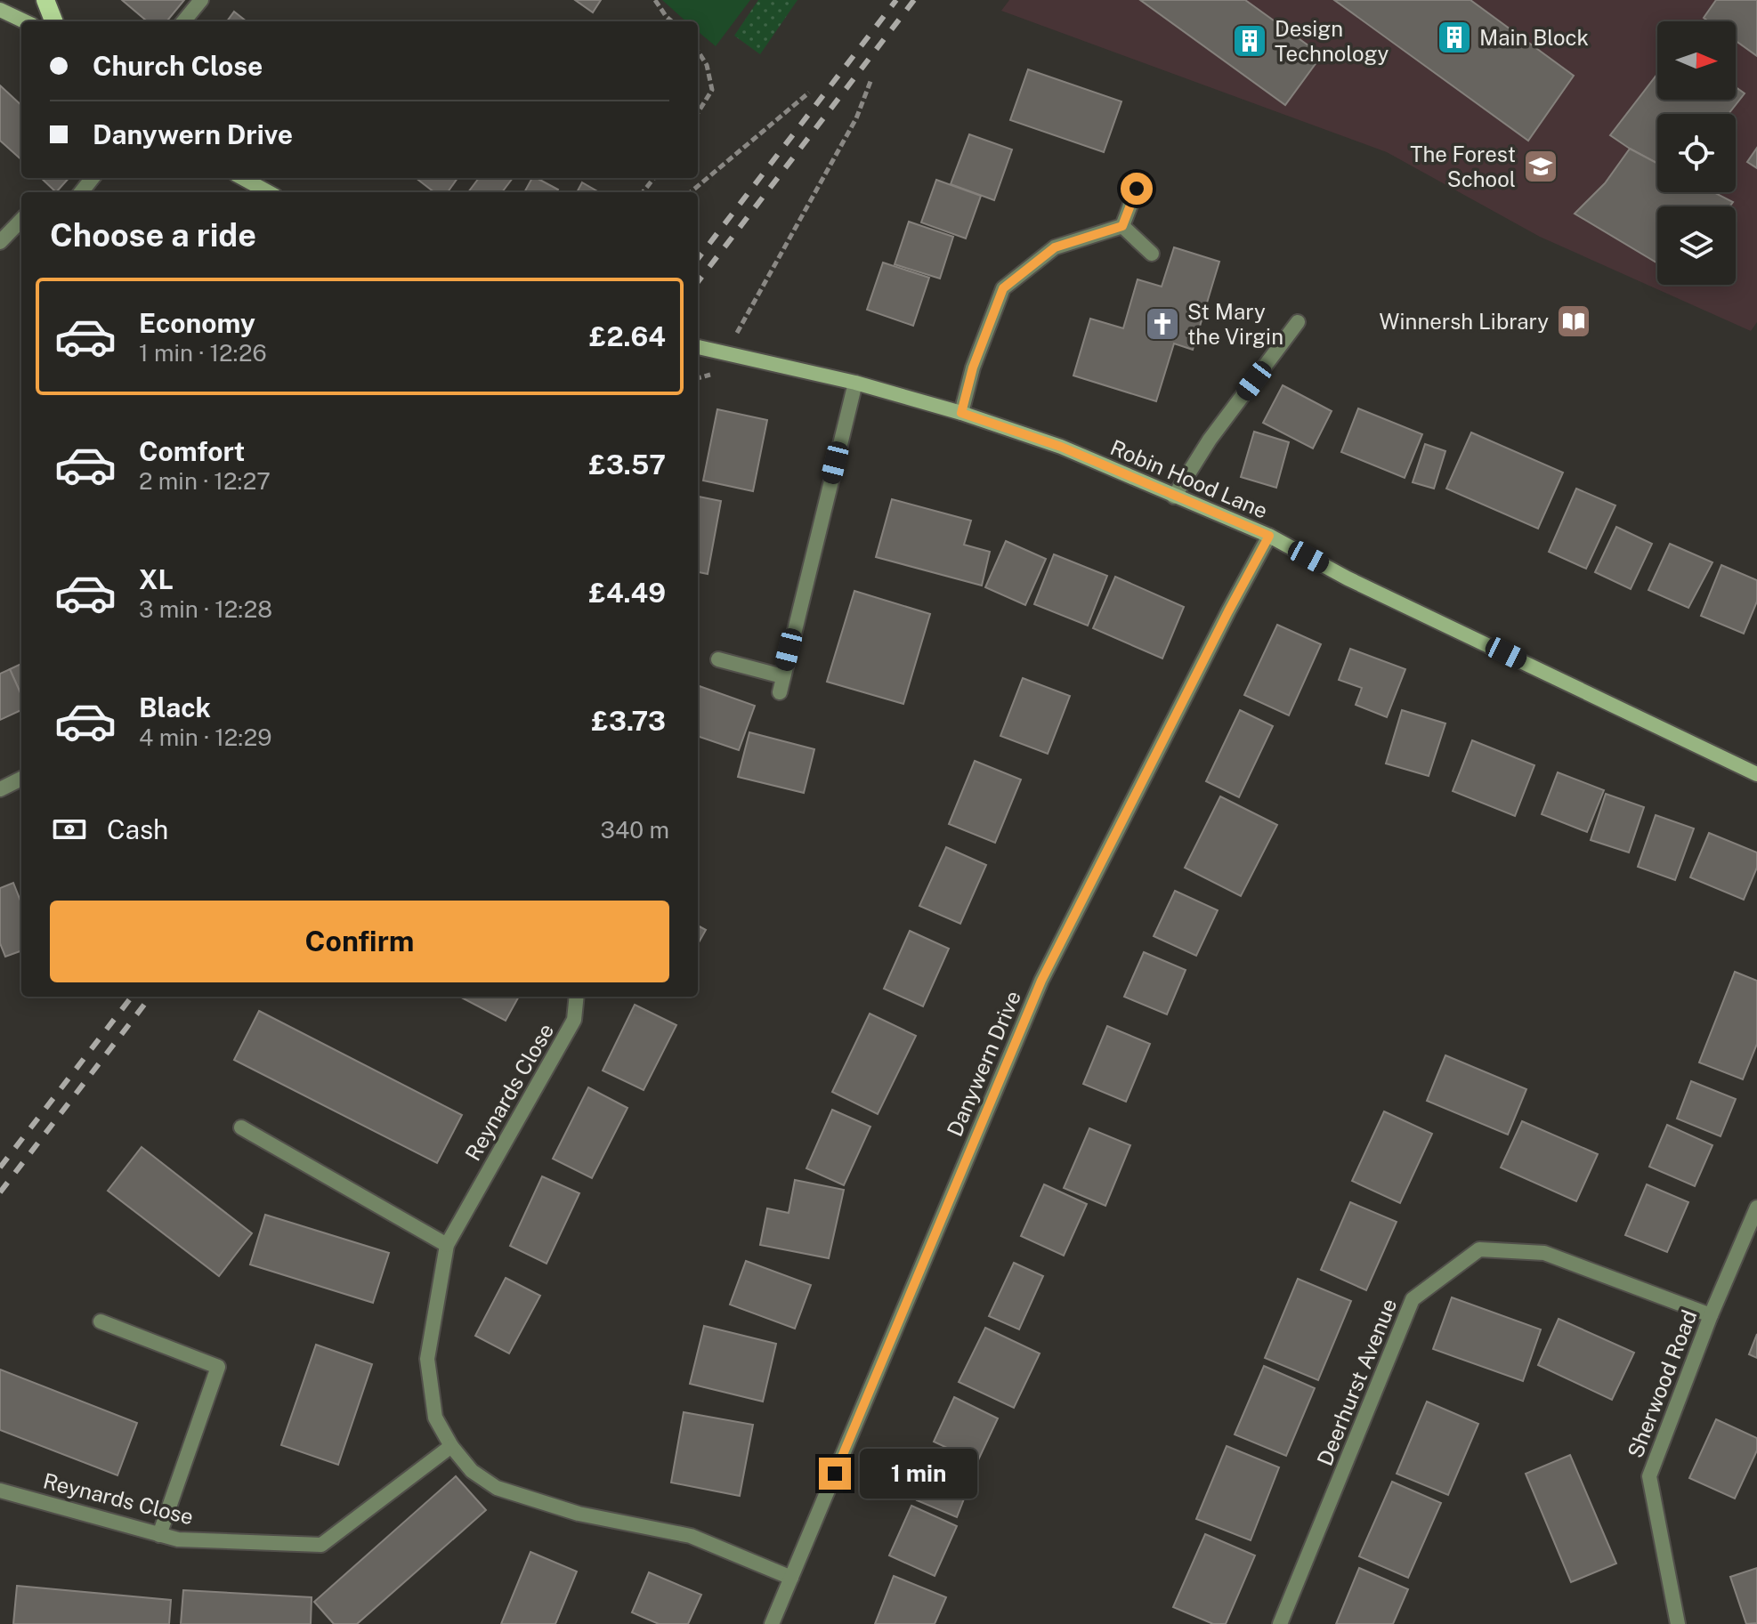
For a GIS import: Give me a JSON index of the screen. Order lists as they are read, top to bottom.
{
  "streets": {
    "main road": ["Robin Hood Lane"],
    "street": [
      "Danywern Drive",
      "Reynards Close",
      "Deerhurst Avenue",
      "Sherwood Road"
    ]
  },
  "crossings": [
    ["Robin Hood Lane", "Danywern Drive"],
    ["Danywern Drive", "Reynards Close"],
    ["Deerhurst Avenue", "Sherwood Road"]
  ],
  "places": {
    "building": ["Main Block", "Design Technology"],
    "school or university": ["The Forest School"],
    "library": ["Winnersh Library"],
    "church": ["St Mary the Virgin"]
  },
  "north": "right",
  "page": {
    "banner": ["Church Close", "Danywern Drive"],
    "heading": "Choose a ride",
    "list": [
      {
        "name": "Economy",
        "note": "1 min · 12:26",
        "value": "£2.64"
      },
      {
        "name": "Comfort",
        "note": "2 min · 12:27",
        "value": "£3.57"
      },
      {
        "name": "XL",
        "note": "3 min · 12:28",
        "value": "£4.49"
      },
      {
        "name": "Black",
        "note": "4 min · 12:29",
        "value": "£3.73"
      }
    ],
    "pay": ["Cash", "340 m"],
    "buttons": "Confirm",
    "bubble": "1 min"
  }
}
